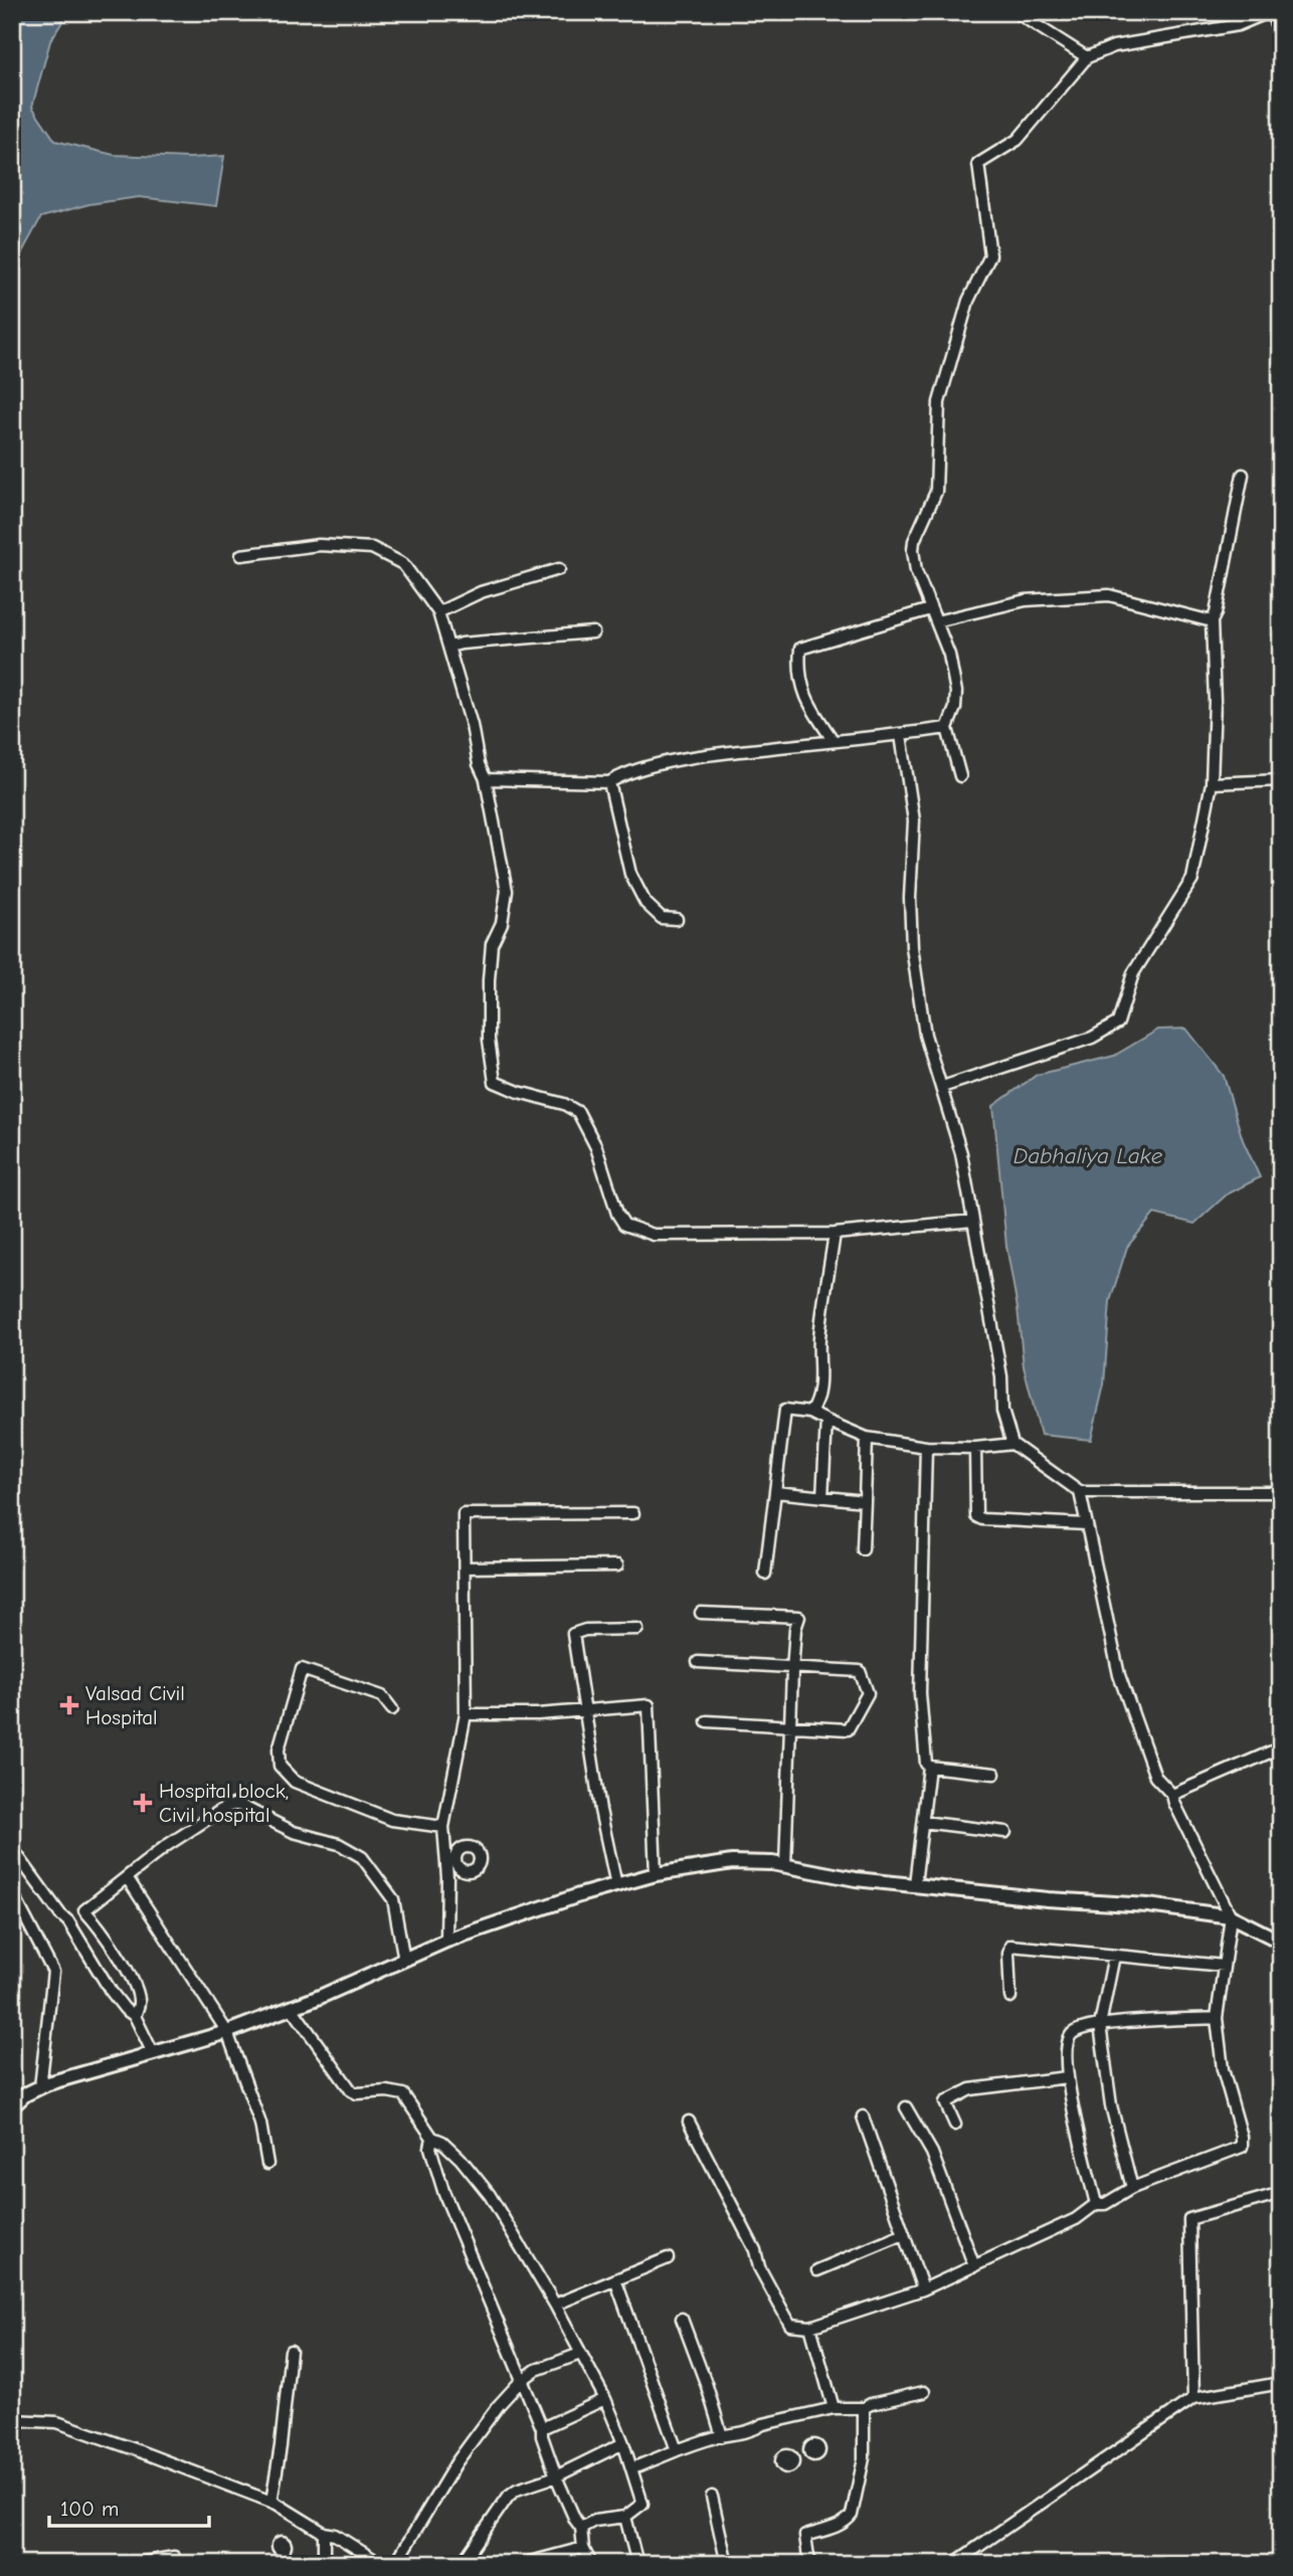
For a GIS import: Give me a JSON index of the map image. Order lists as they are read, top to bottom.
{
  "water": ["Dabhaliya Lake"],
  "places": {
    "health": ["Valsad Civil Hospital", "Hospital block, Civil hospital"]
  },
  "scale_bar": "100 m"
}
